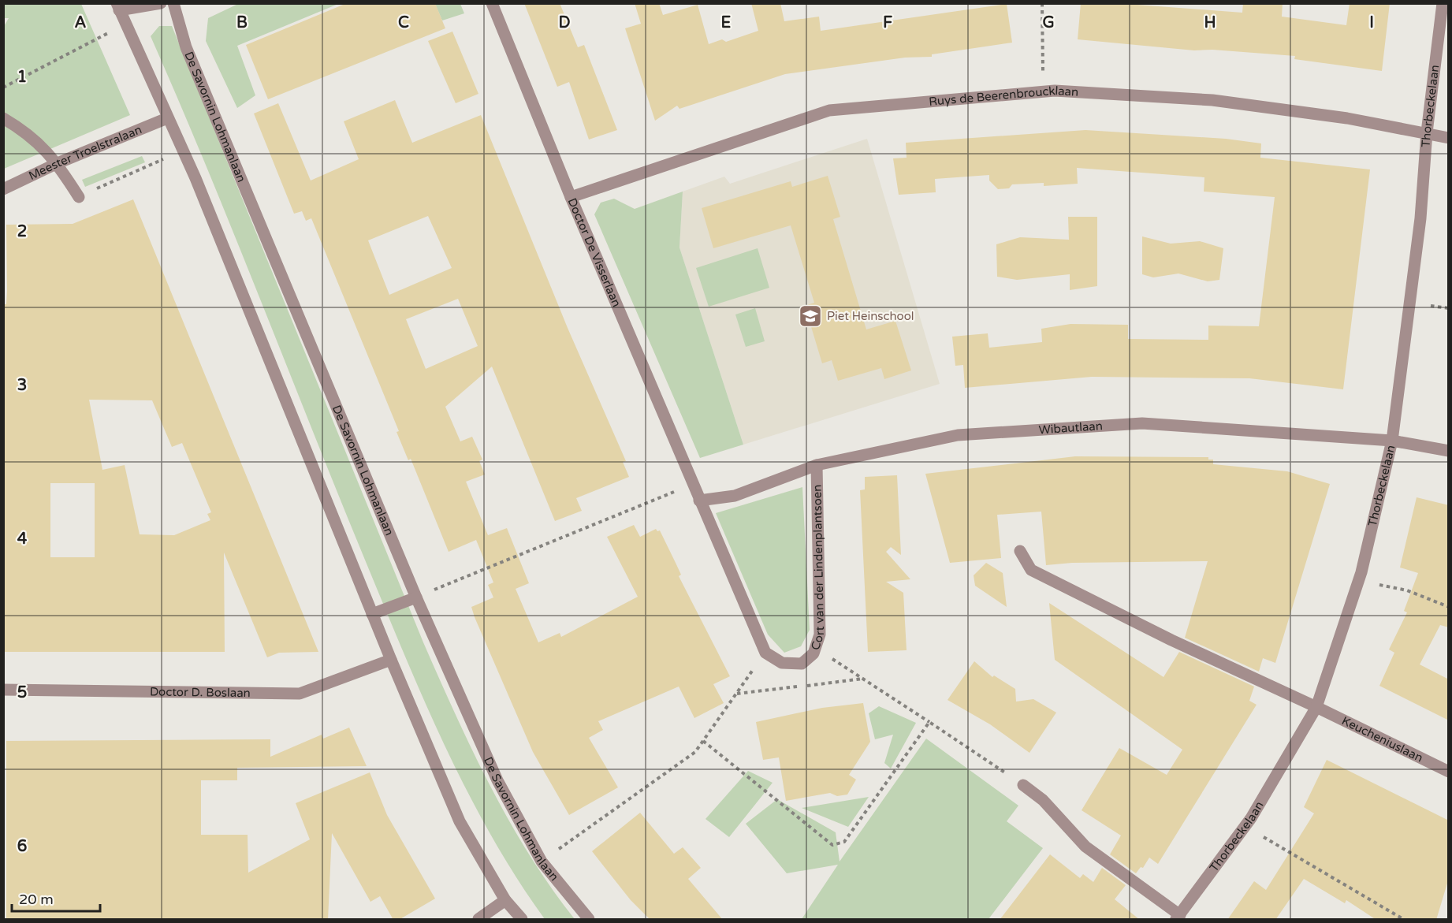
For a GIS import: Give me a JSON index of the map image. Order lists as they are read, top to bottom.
{
  "streets": {
    "street": [
      "Ruys de Beerenbroucklaan",
      "Thorbeckelaan",
      "De Savornin Lohmanlaan",
      "Meester Troelstralaan",
      "Doctor De Visserlaan",
      "Wibautlaan",
      "Cort van der Lindenplantsoen",
      "Doctor D. Boslaan",
      "Keucheniuslaan"
    ]
  },
  "crossings": [
    ["Ruys de Beerenbroucklaan", "Thorbeckelaan"],
    ["Ruys de Beerenbroucklaan", "Doctor De Visserlaan"],
    ["Thorbeckelaan", "Wibautlaan"],
    ["Thorbeckelaan", "Keucheniuslaan"],
    ["Doctor De Visserlaan", "Wibautlaan"],
    ["Doctor De Visserlaan", "Cort van der Lindenplantsoen"],
    ["Wibautlaan", "Cort van der Lindenplantsoen"]
  ],
  "places": {
    "school or university": ["Piet Heinschool"]
  },
  "scale_bar": "20 m",
  "grid": {
    "columns": [
      "A",
      "B",
      "C",
      "D",
      "E",
      "F",
      "G",
      "H",
      "I"
    ],
    "rows": [
      "1",
      "2",
      "3",
      "4",
      "5",
      "6"
    ]
  }
}
